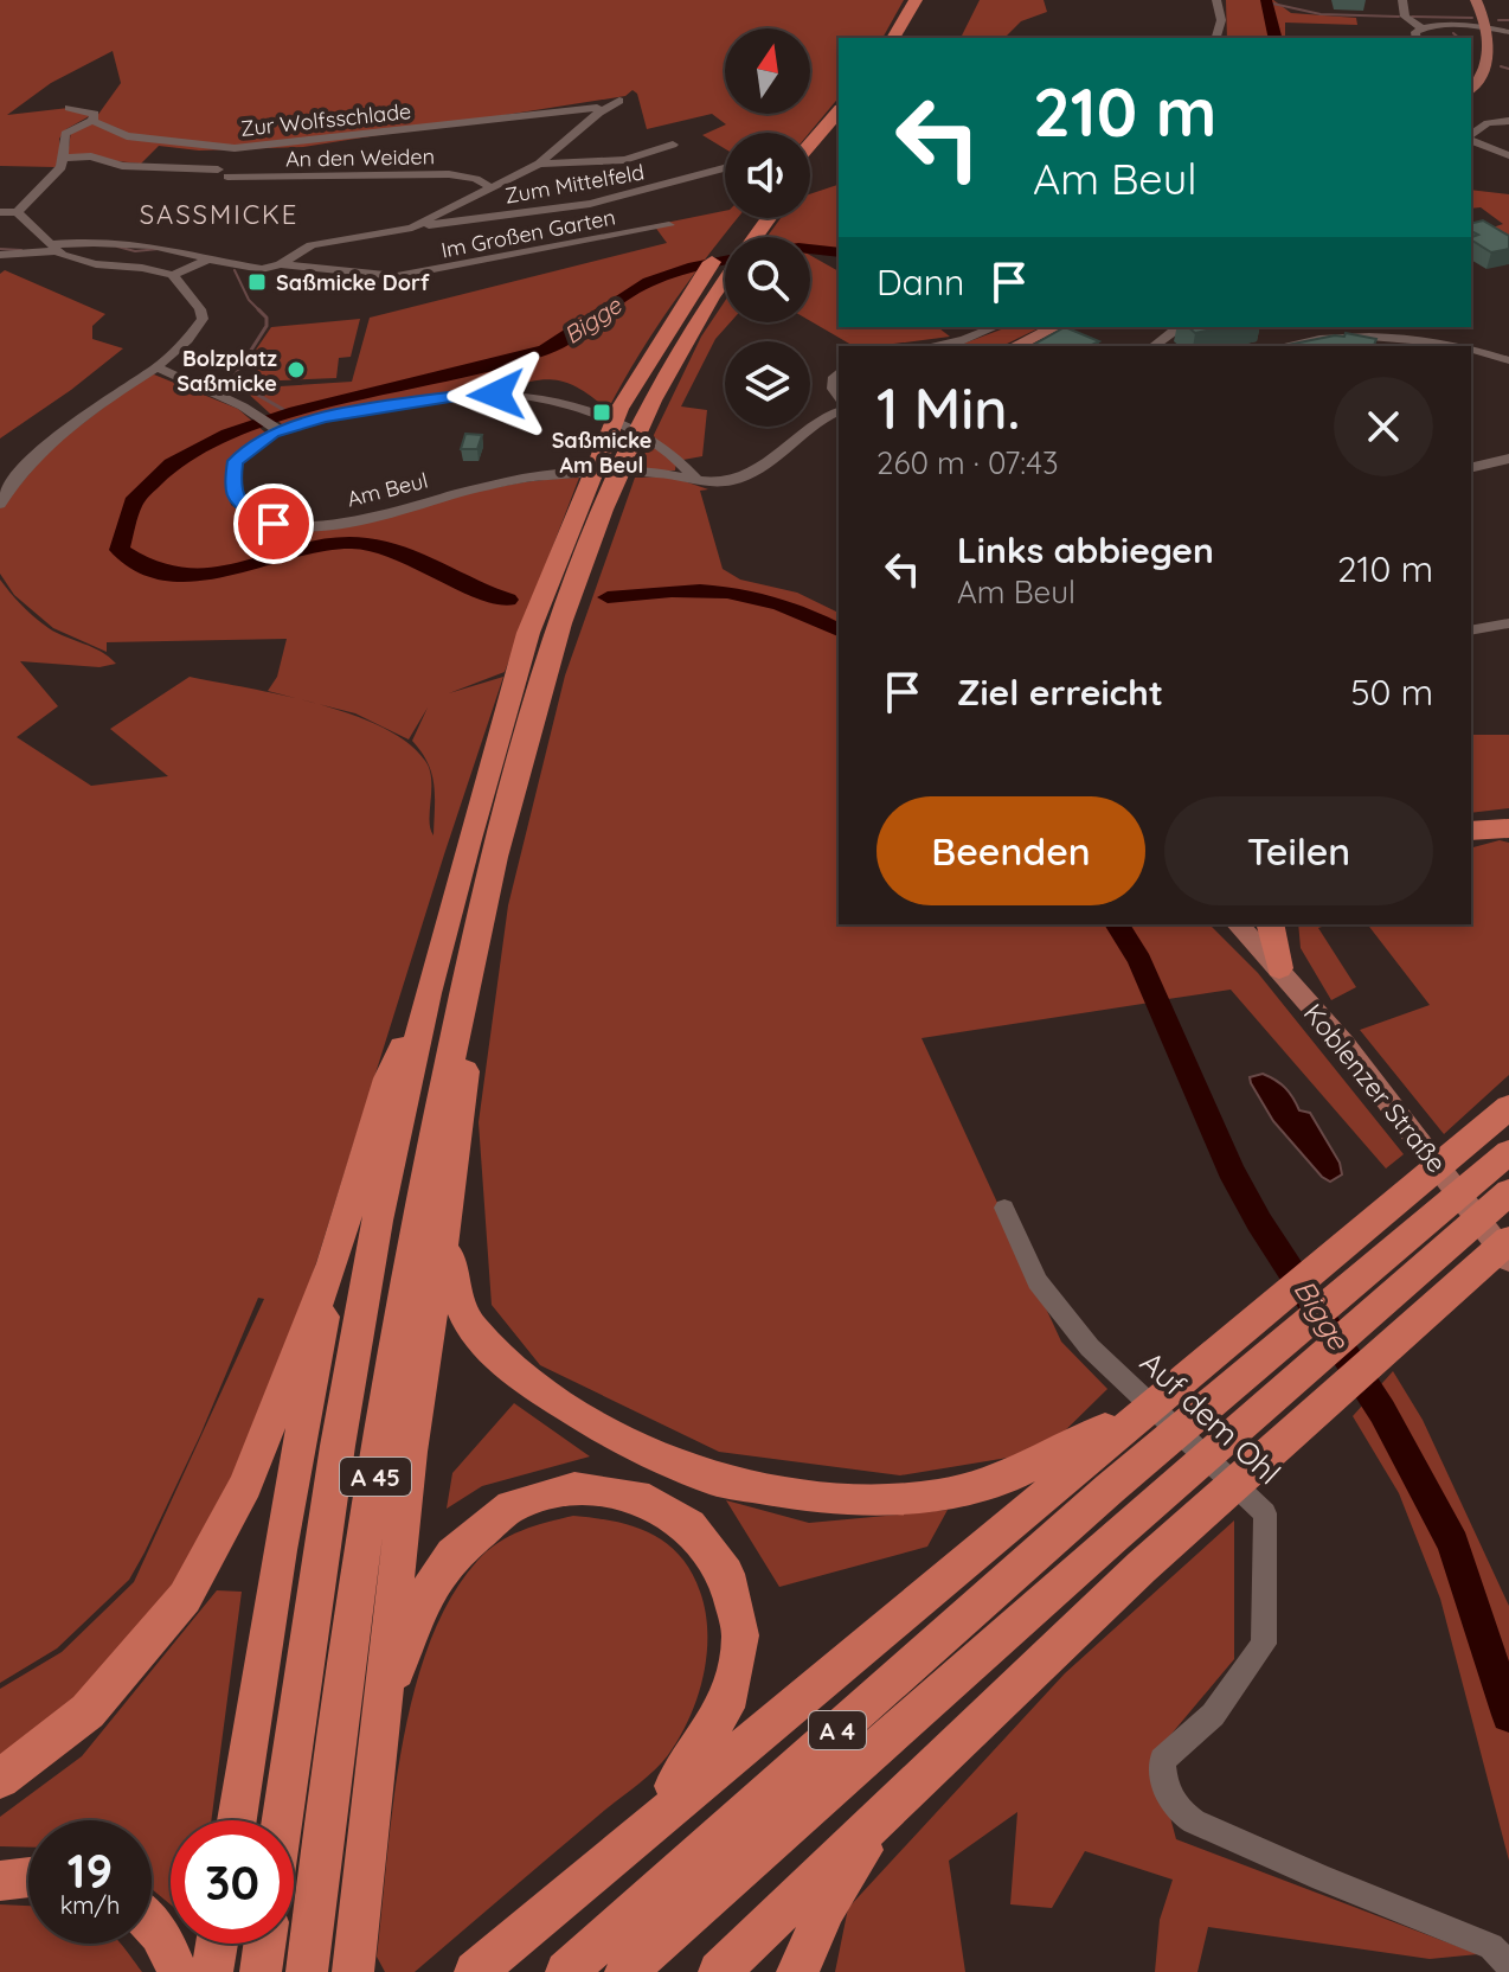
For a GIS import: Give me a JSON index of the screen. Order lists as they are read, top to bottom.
{
  "streets": {
    "highway": ["A 45", "A 4"],
    "main road": ["Koblenzer Straße"],
    "street": [
      "Zur Wolfsschlade",
      "An den Weiden",
      "Zum Mittelfeld",
      "Im Großen Garten",
      "Am Beul",
      "Auf dem Ohl"
    ]
  },
  "districts": ["SASSMICKE"],
  "water": ["Bigge"],
  "places": {
    "transit": ["Saßmicke Dorf", "Saßmicke Am Beul"],
    "other": ["Bolzplatz Saßmicke"]
  },
  "north": "top",
  "page": {
    "turn": ["210 m", "Am Beul"],
    "then": "Dann",
    "heading": ["1 Min.", "260 m · 07:43"],
    "list": [
      {
        "name": "Links abbiegen",
        "note": "Am Beul",
        "value": "210 m"
      },
      {
        "name": "Ziel erreicht",
        "value": "50 m"
      }
    ],
    "buttons": ["Beenden", "Teilen"],
    "speed": "19 km/h",
    "limit": "30"
  }
}
